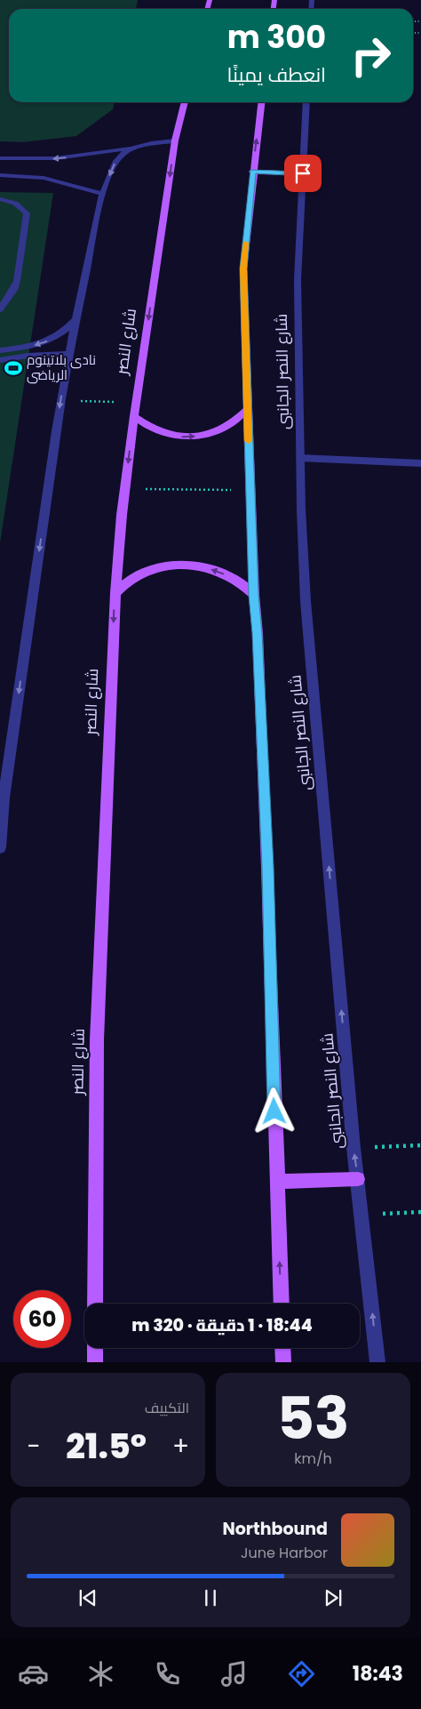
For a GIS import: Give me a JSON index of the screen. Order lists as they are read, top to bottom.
{
  "streets": {
    "main road": ["شارع النصر"],
    "street": ["شارع النصر الجانبى"]
  },
  "one_way": ["شارع النصر", "شارع النصر الجانبى"],
  "places": {
    "sports": ["نادى بلاتينوم الرياضى"]
  },
  "page": {
    "turn": ["300 m", "انعطف يمينًا"],
    "limit": "60",
    "trip": "18:44 · 1 دقيقة · 320 m",
    "tile": [
      ["53", "km/h"],
      "التكييف"
    ],
    "heat": ["−", "21.5°", "+"],
    "song": ["Northbound", "June Harbor"],
    "tabs": "18:43"
  }
}
